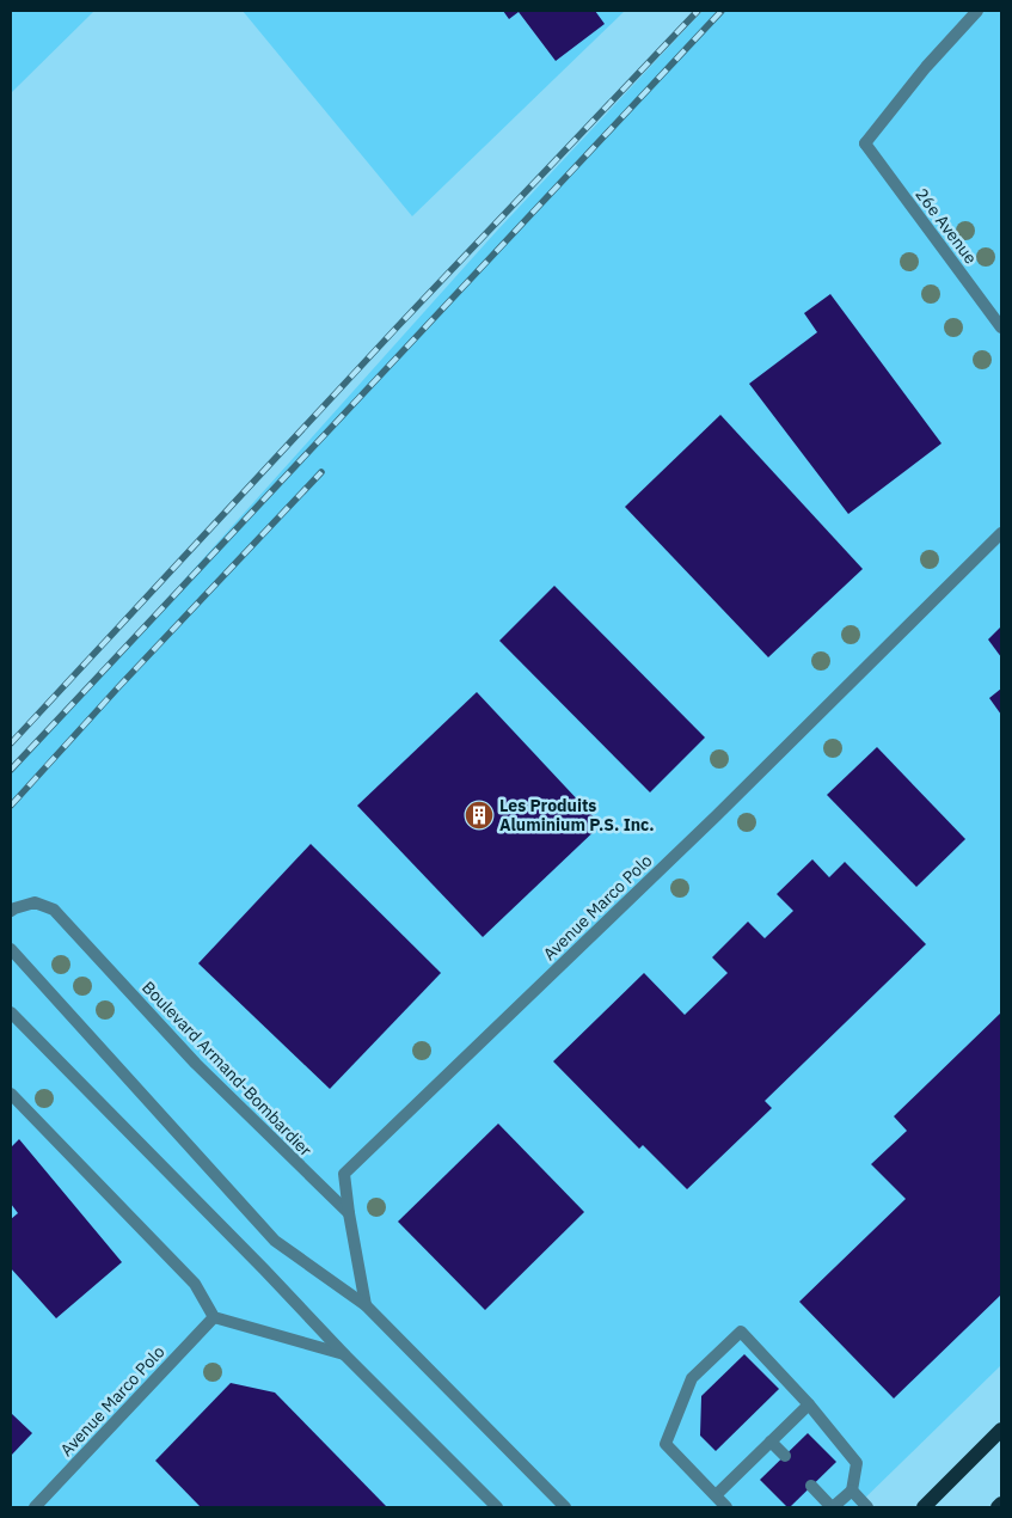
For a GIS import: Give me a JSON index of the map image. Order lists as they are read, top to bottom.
{
  "streets": {
    "street": ["26e Avenue", "Avenue Marco Polo", "Boulevard Armand-Bombardier"]
  },
  "crossings": [
    ["Avenue Marco Polo", "Boulevard Armand-Bombardier"]
  ],
  "places": {
    "building": ["Les Produits Aluminium P.S. Inc."]
  }
}
